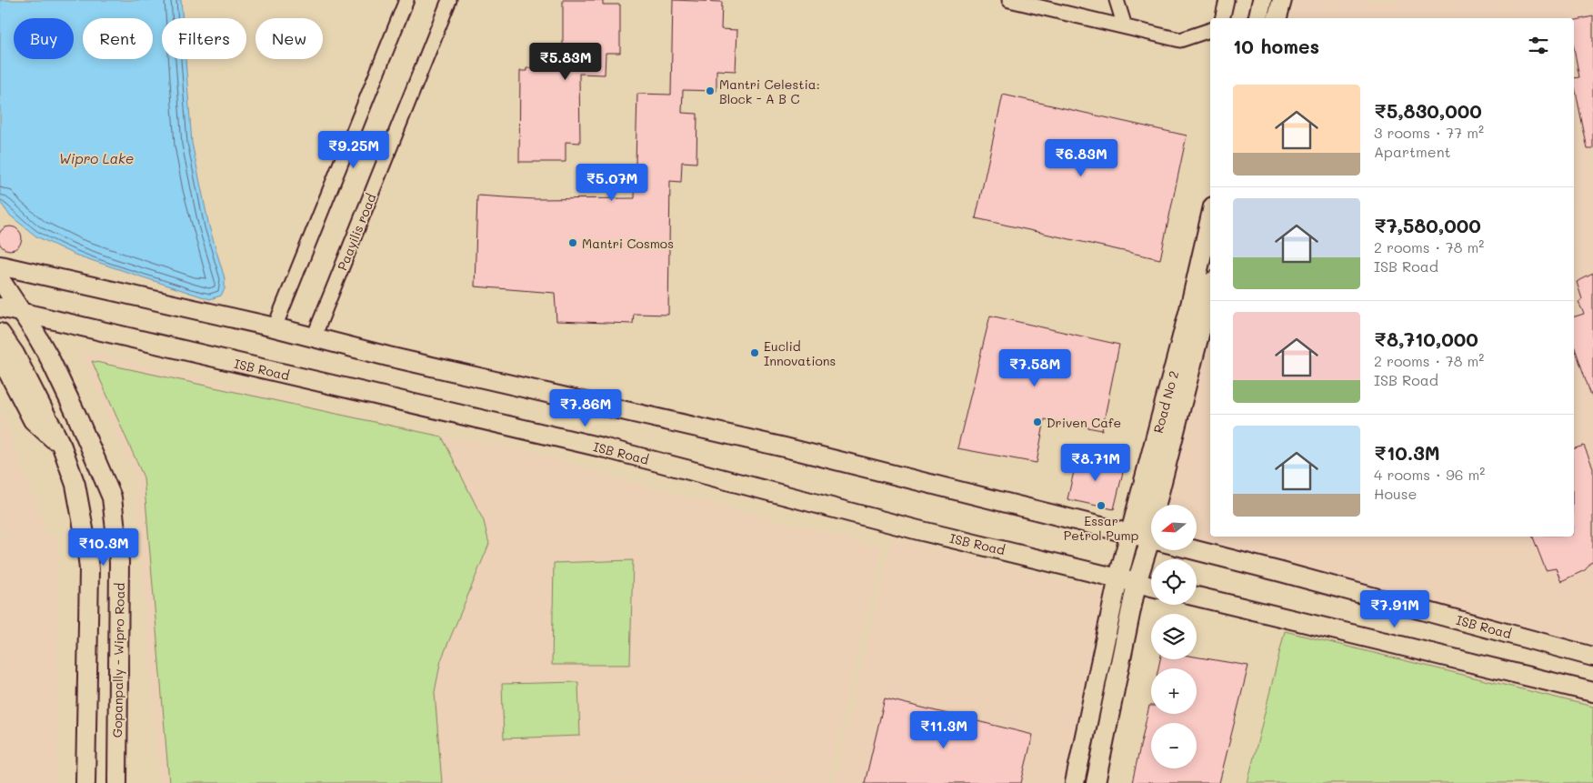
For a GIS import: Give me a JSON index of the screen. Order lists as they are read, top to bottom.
{
  "streets": {
    "main road": ["ISB Road", "Road No 2", "Gopanpally - Wipro Road"],
    "street": ["Paayilis road"]
  },
  "crossings": [
    ["Paayilis road", "ISB Road"],
    ["ISB Road", "Road No 2"],
    ["ISB Road", "Gopanpally - Wipro Road"]
  ],
  "water": ["Wipro Lake"],
  "places": [
    "Mantri Celestia: Block - A B C",
    "Mantri Cosmos",
    "Euclid Innovations",
    "Driven Cafe",
    "Essar Petrol Pump"
  ],
  "north": "left",
  "page": {
    "chip": [
      "Buy",
      "Rent",
      "Filters",
      "New"
    ],
    "heading": "10 homes",
    "price": [
      "₹5.83M",
      "₹9.25M",
      "₹6.83M",
      "₹5.07M",
      "₹7.58M",
      "₹7.86M",
      "₹8.71M",
      "₹10.3M",
      "₹7.91M",
      "₹11.3M"
    ],
    "list": [
      {
        "name": "₹5,830,000",
        "note": "3 rooms · 77 m² · Apartment"
      },
      {
        "name": "₹7,580,000",
        "note": "2 rooms · 78 m² · ISB Road"
      },
      {
        "name": "₹8,710,000",
        "note": "2 rooms · 78 m² · ISB Road"
      },
      {
        "name": "₹10.3M",
        "note": "4 rooms · 96 m² · House"
      }
    ],
    "map_buttons": ["+", "−"]
  }
}
